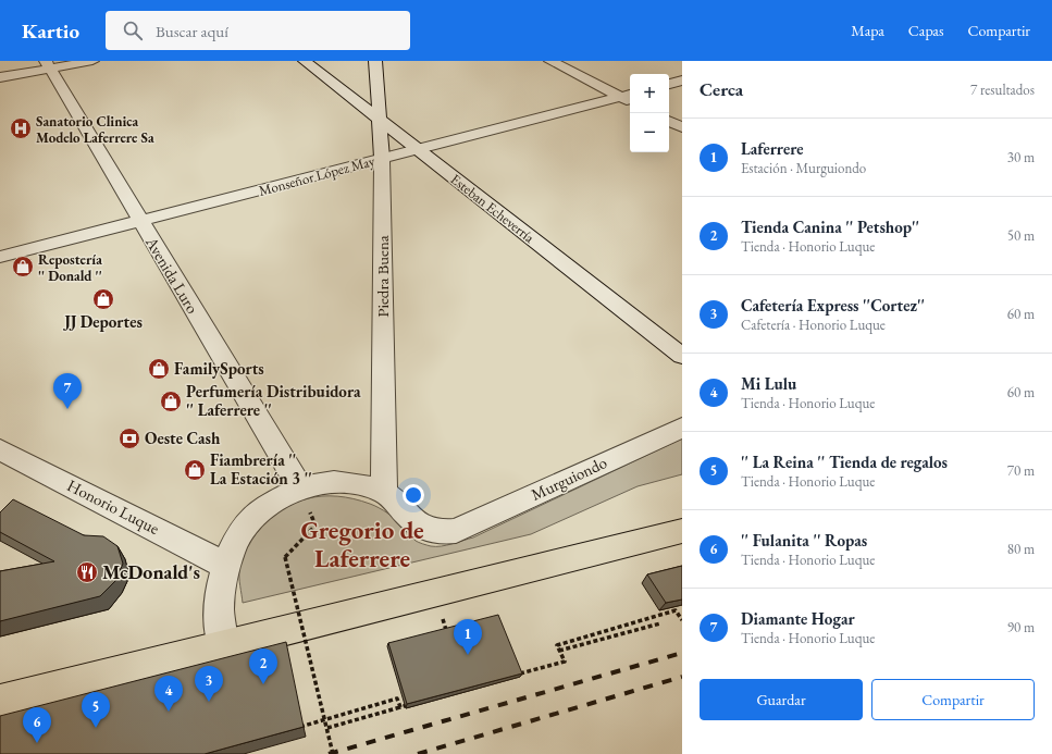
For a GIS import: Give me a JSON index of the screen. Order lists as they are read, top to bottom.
{
  "streets": {
    "street": [
      "Monseñor López May",
      "Esteban Echeverría",
      "Avenida Luro",
      "Piedra Buena",
      "Murguiondo",
      "Honorio Luque"
    ]
  },
  "crossings": [
    ["Monseñor López May", "Esteban Echeverría"],
    ["Monseñor López May", "Avenida Luro"],
    ["Monseñor López May", "Piedra Buena"],
    ["Esteban Echeverría", "Piedra Buena"],
    ["Piedra Buena", "Murguiondo"]
  ],
  "districts": ["Gregorio de Laferrere"],
  "places": {
    "hospital": ["Sanatorio Clinica Modelo Laferrere Sa"],
    "shop": [
      "Repostería '' Donald ''",
      "JJ Deportes",
      "FamilySports",
      "Perfumería Distribuidora '' Laferrere ''",
      "Fiambrería '' La Estación 3 ''"
    ],
    "bank": ["Oeste Cash"],
    "restaurant": ["McDonald's"]
  },
  "page": {
    "header": "Kartio",
    "search": "Buscar aquí",
    "nav": ["Mapa", "Capas", "Compartir"],
    "heading": ["Cerca", "7 resultados"],
    "map_buttons": ["+", "−"],
    "list": [
      {
        "mark": "1",
        "name": "Laferrere",
        "note": "Estación · Murguiondo",
        "value": "30 m"
      },
      {
        "mark": "2",
        "name": "Tienda Canina '' Petshop''",
        "note": "Tienda · Honorio Luque",
        "value": "50 m"
      },
      {
        "mark": "3",
        "name": "Cafetería Express ''Cortez''",
        "note": "Cafetería · Honorio Luque",
        "value": "60 m"
      },
      {
        "mark": "4",
        "name": "Mi Lulu",
        "note": "Tienda · Honorio Luque",
        "value": "60 m"
      },
      {
        "mark": "5",
        "name": "'' La Reina '' Tienda de regalos",
        "note": "Tienda · Honorio Luque",
        "value": "70 m"
      },
      {
        "mark": "6",
        "name": "'' Fulanita '' Ropas",
        "note": "Tienda · Honorio Luque",
        "value": "80 m"
      },
      {
        "mark": "7",
        "name": "Diamante Hogar",
        "note": "Tienda · Honorio Luque",
        "value": "90 m"
      }
    ],
    "pins": [
      "7",
      "1",
      "2",
      "3",
      "4",
      "5",
      "6"
    ],
    "buttons": ["Guardar", "Compartir"]
  }
}
